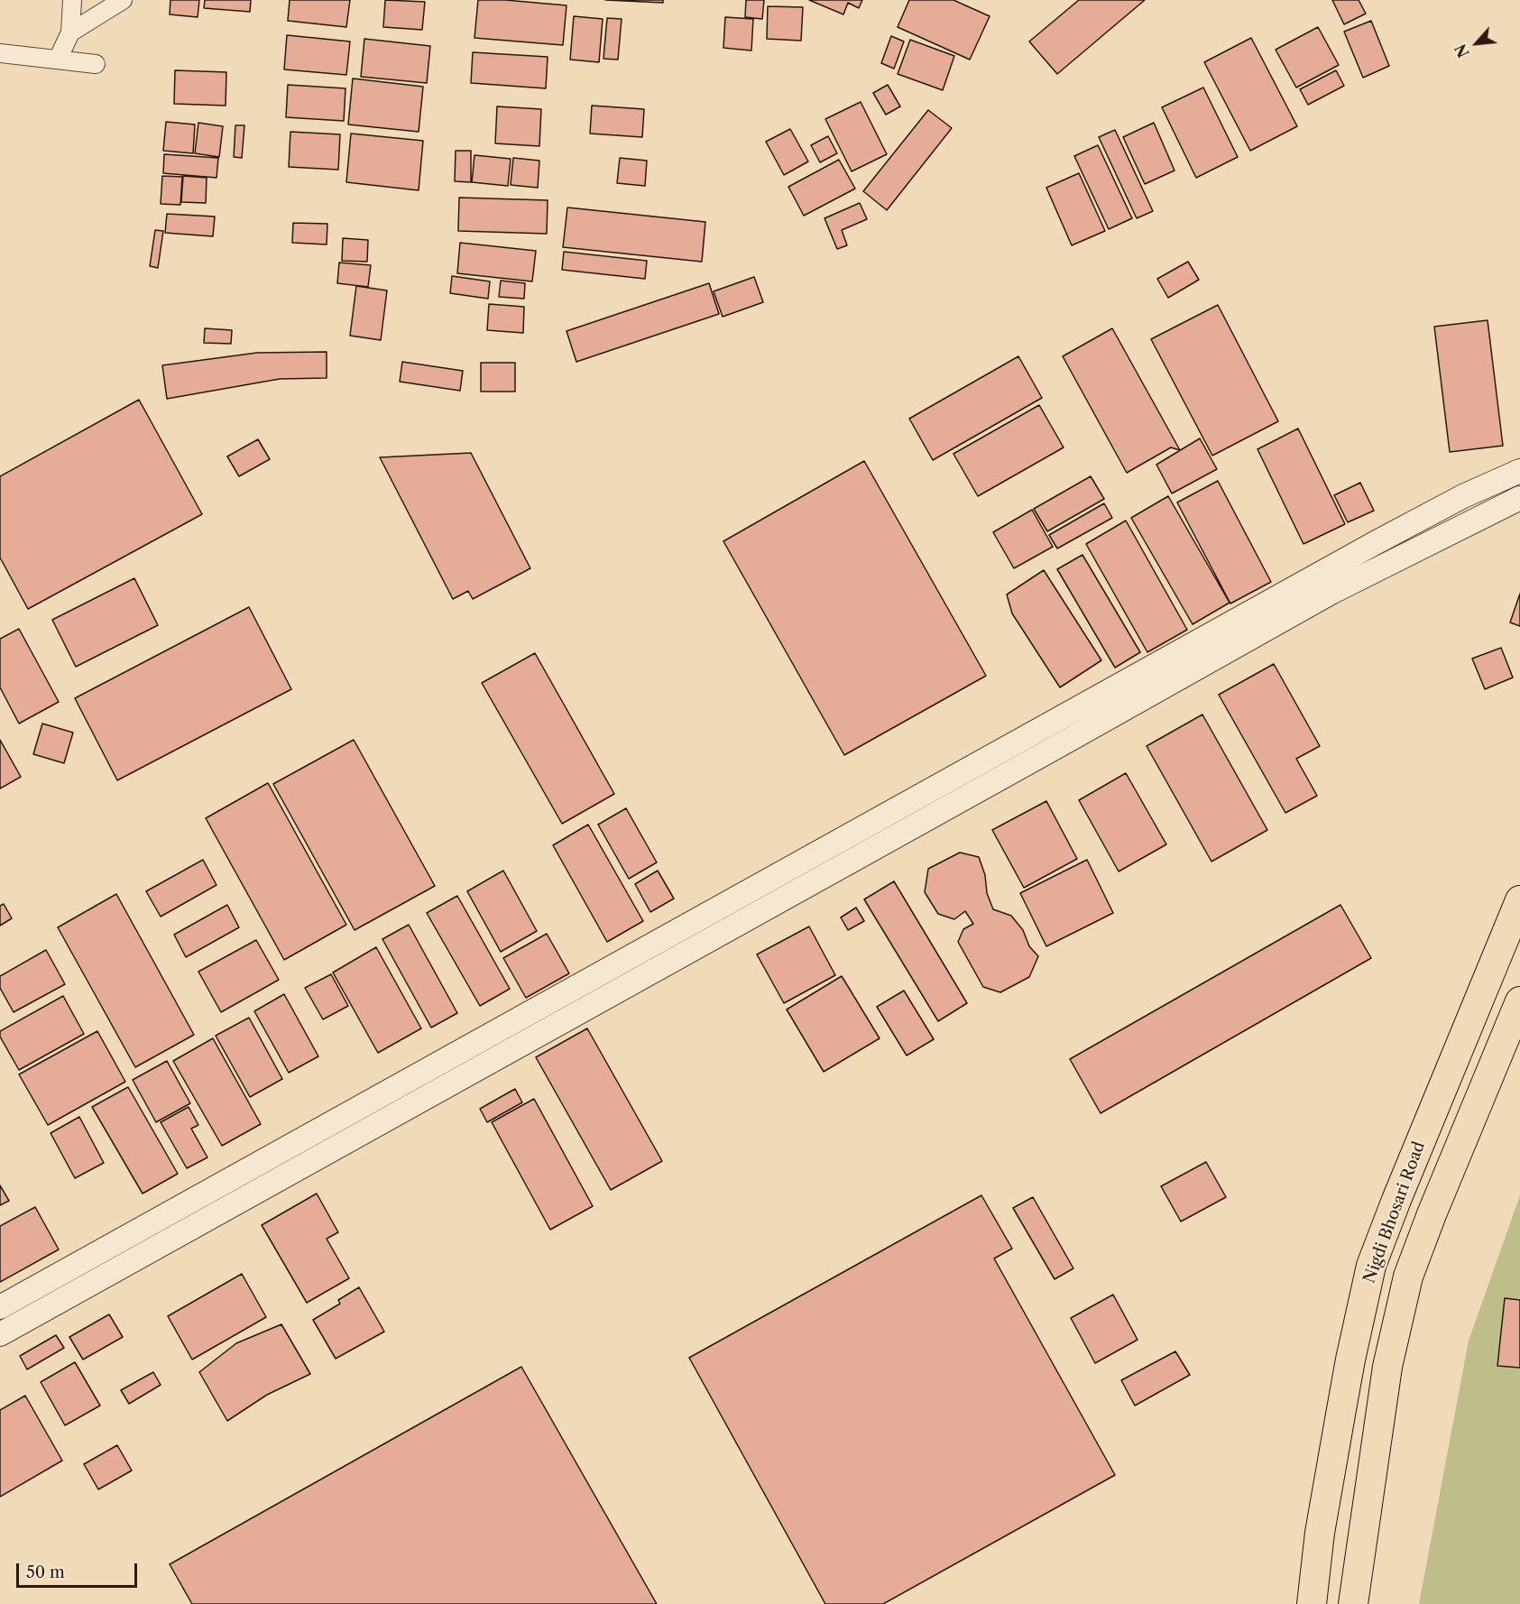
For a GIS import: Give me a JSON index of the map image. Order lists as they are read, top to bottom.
{
  "streets": {
    "main road": ["Nigdi Bhosari Road"]
  },
  "scale_bar": "50 m",
  "north": "bottom left"
}
